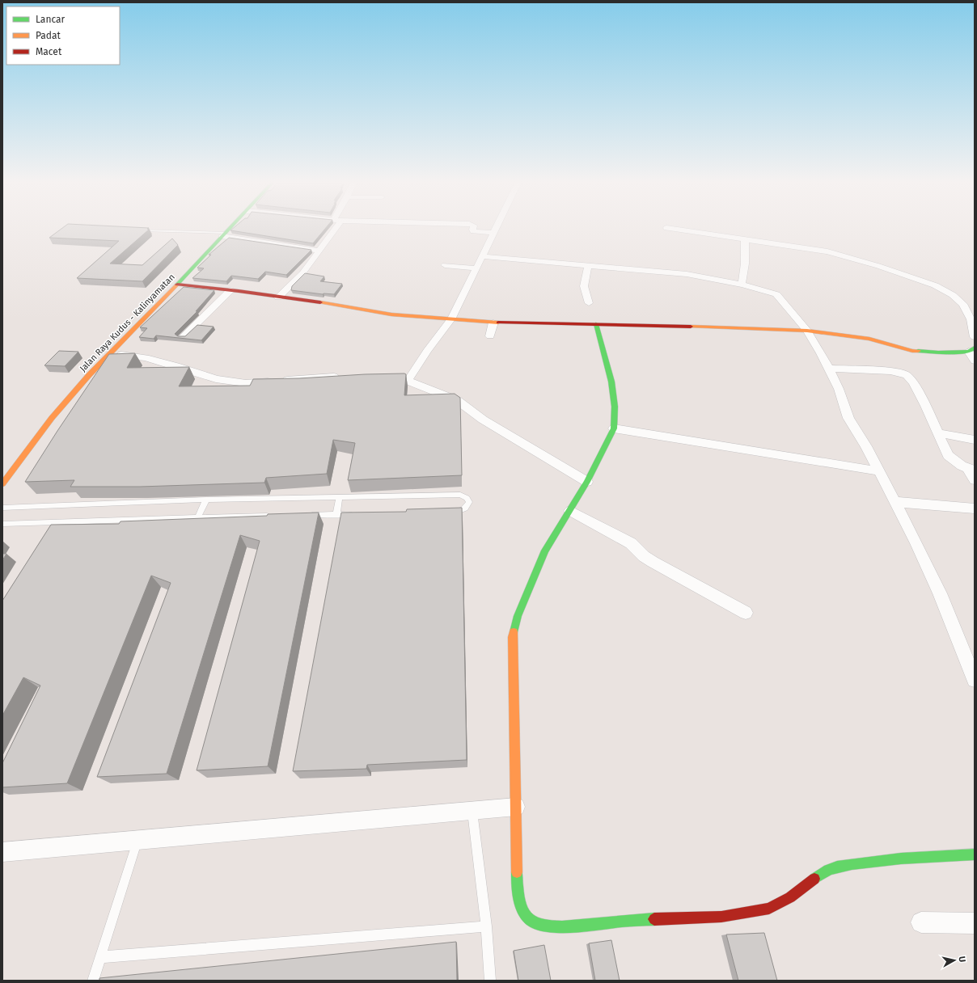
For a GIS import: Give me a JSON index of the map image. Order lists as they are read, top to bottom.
{
  "streets": {
    "street": ["Jalan Raya Kudus - Kalinyamatan"]
  },
  "legend": ["Lancar", "Padat", "Macet"],
  "north": "right"
}
